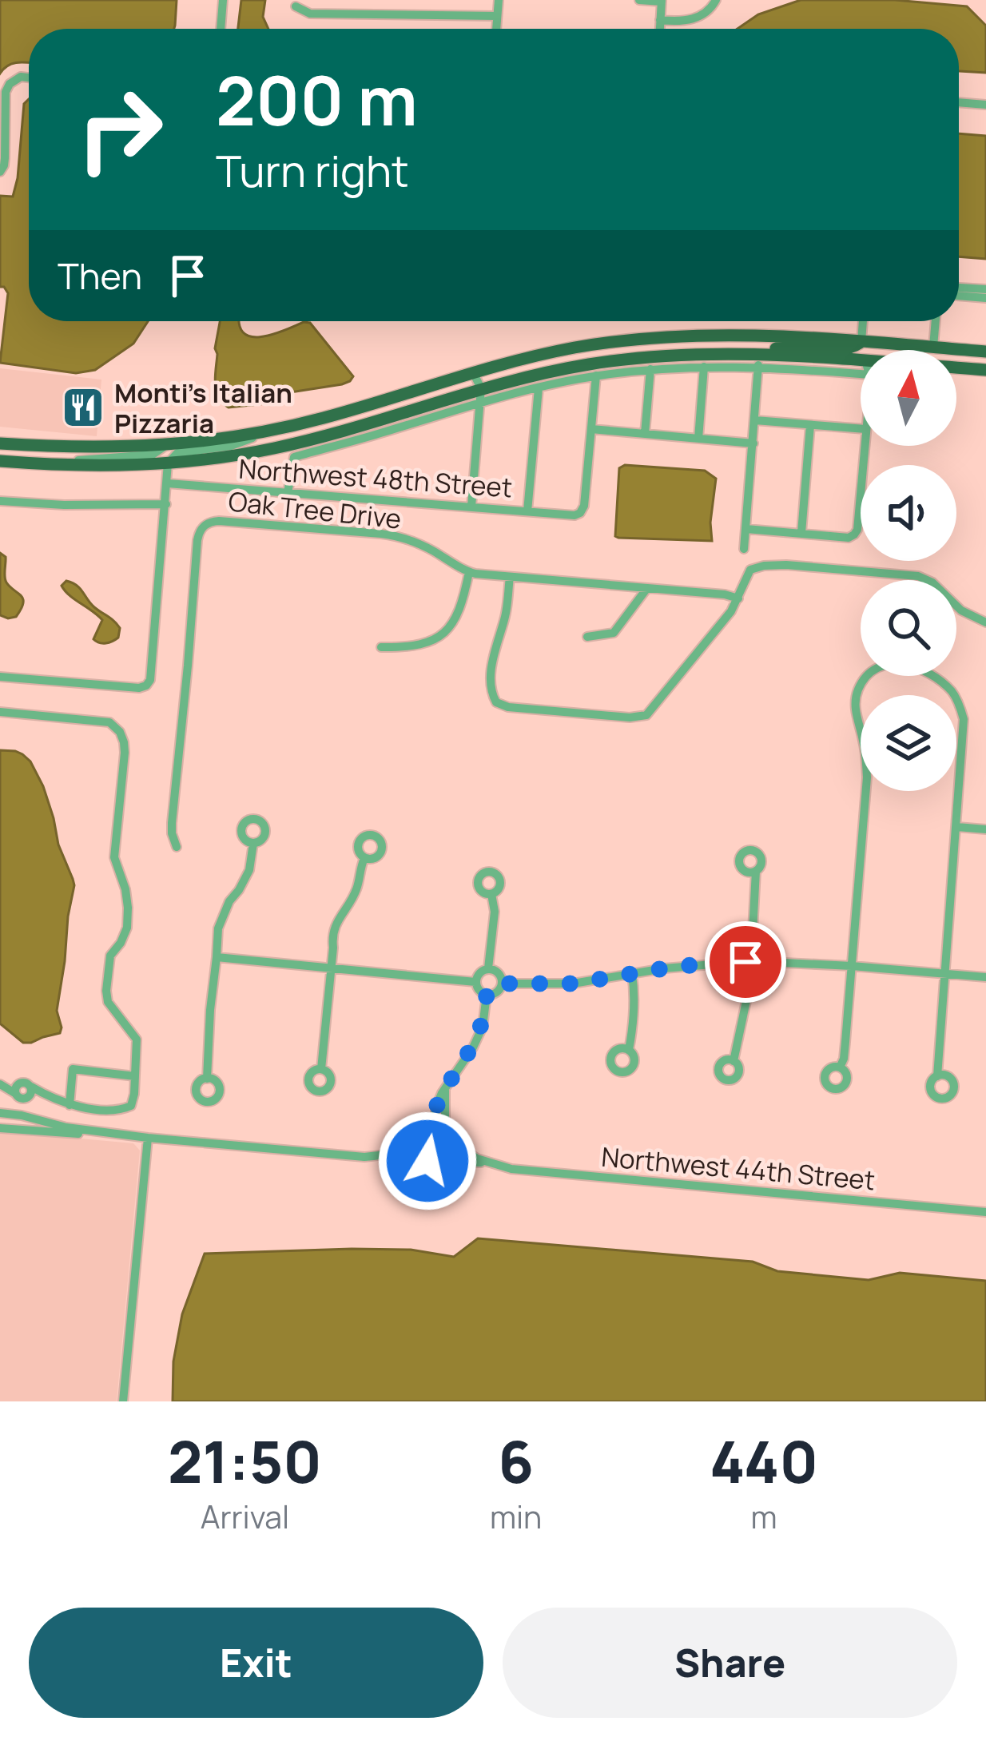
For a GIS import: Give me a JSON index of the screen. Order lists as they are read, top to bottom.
{
  "streets": {
    "street": ["Northwest 48th Street", "Oak Tree Drive", "Northwest 44th Street"]
  },
  "places": {
    "restaurant": ["Monti's Italian Pizzaria"]
  },
  "north": "top",
  "page": {
    "turn": ["200 m", "Turn right"],
    "then": "Then",
    "eta": [
      "21:50",
      "Arrival",
      "6",
      "min",
      "440",
      "m"
    ],
    "buttons": ["Exit", "Share"]
  }
}
